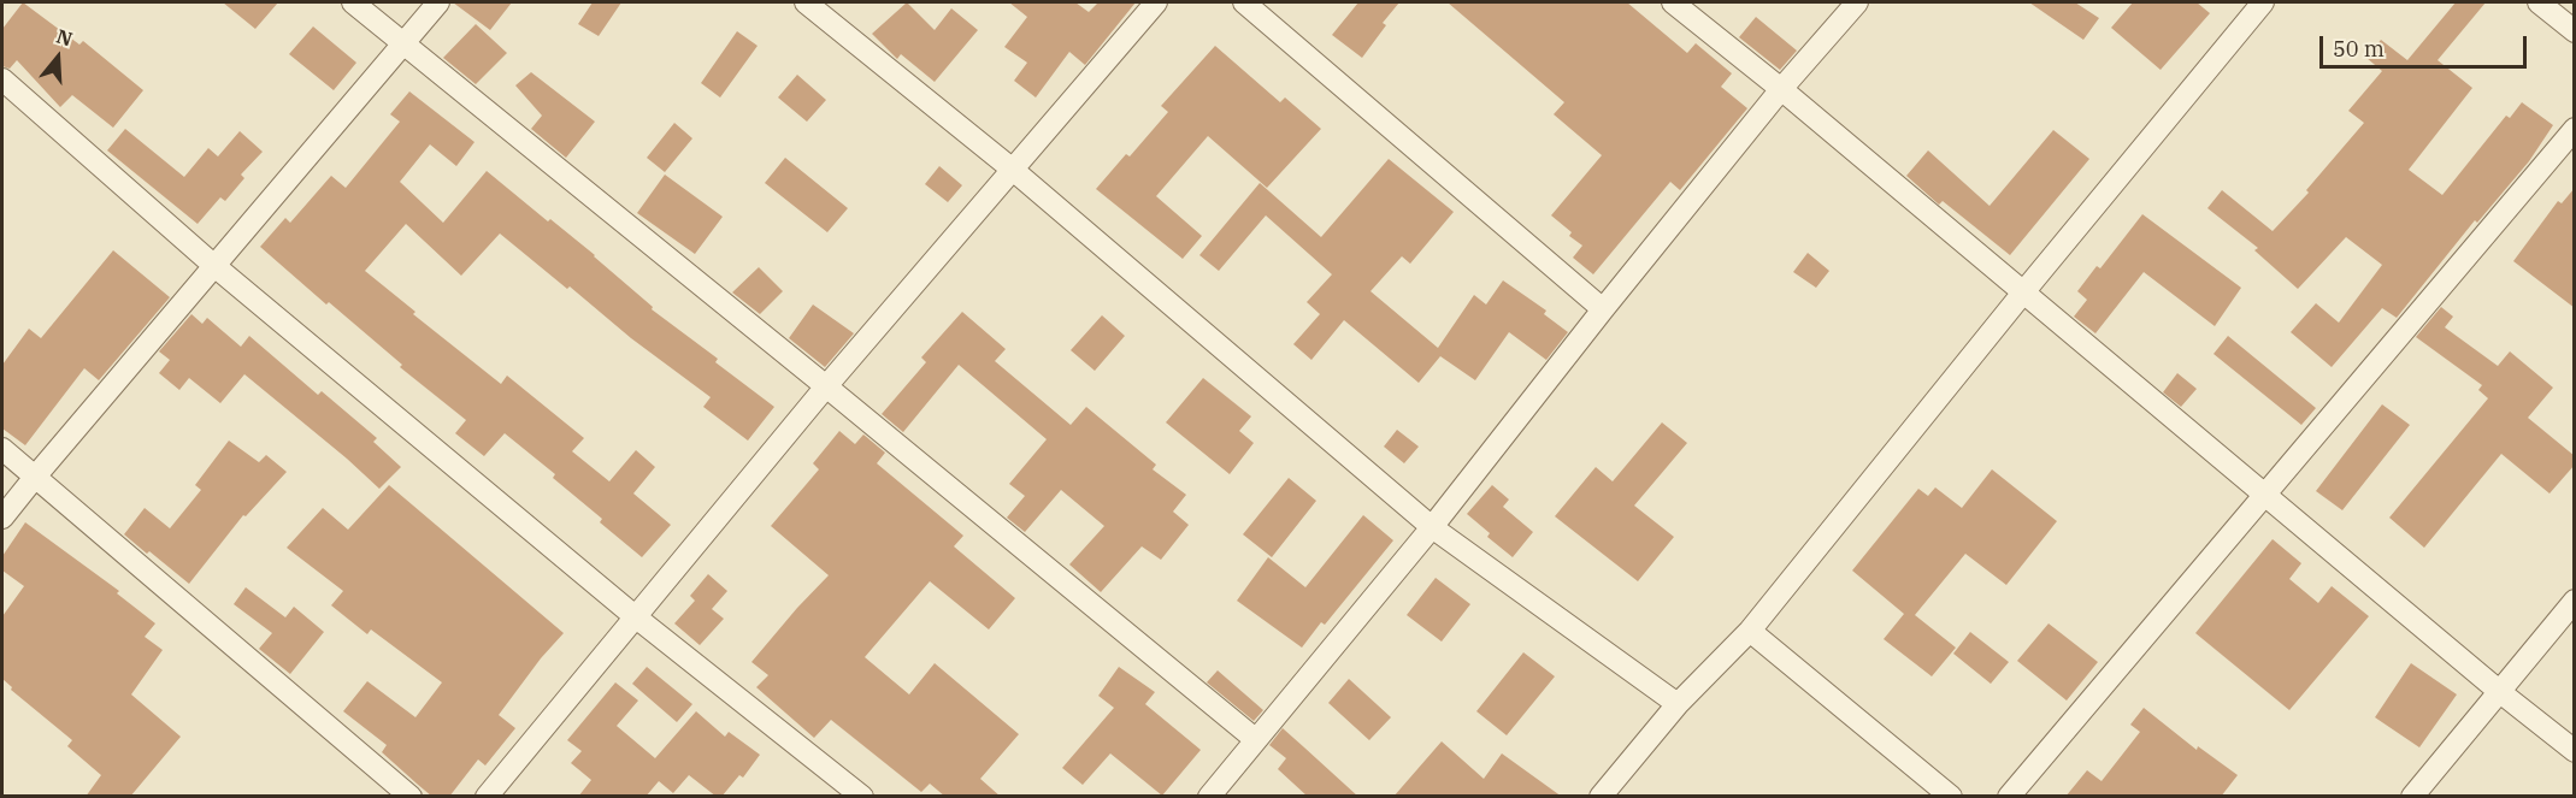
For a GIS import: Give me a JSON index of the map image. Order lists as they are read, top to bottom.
{
  "scale_bar": "50 m",
  "north": "top"
}
